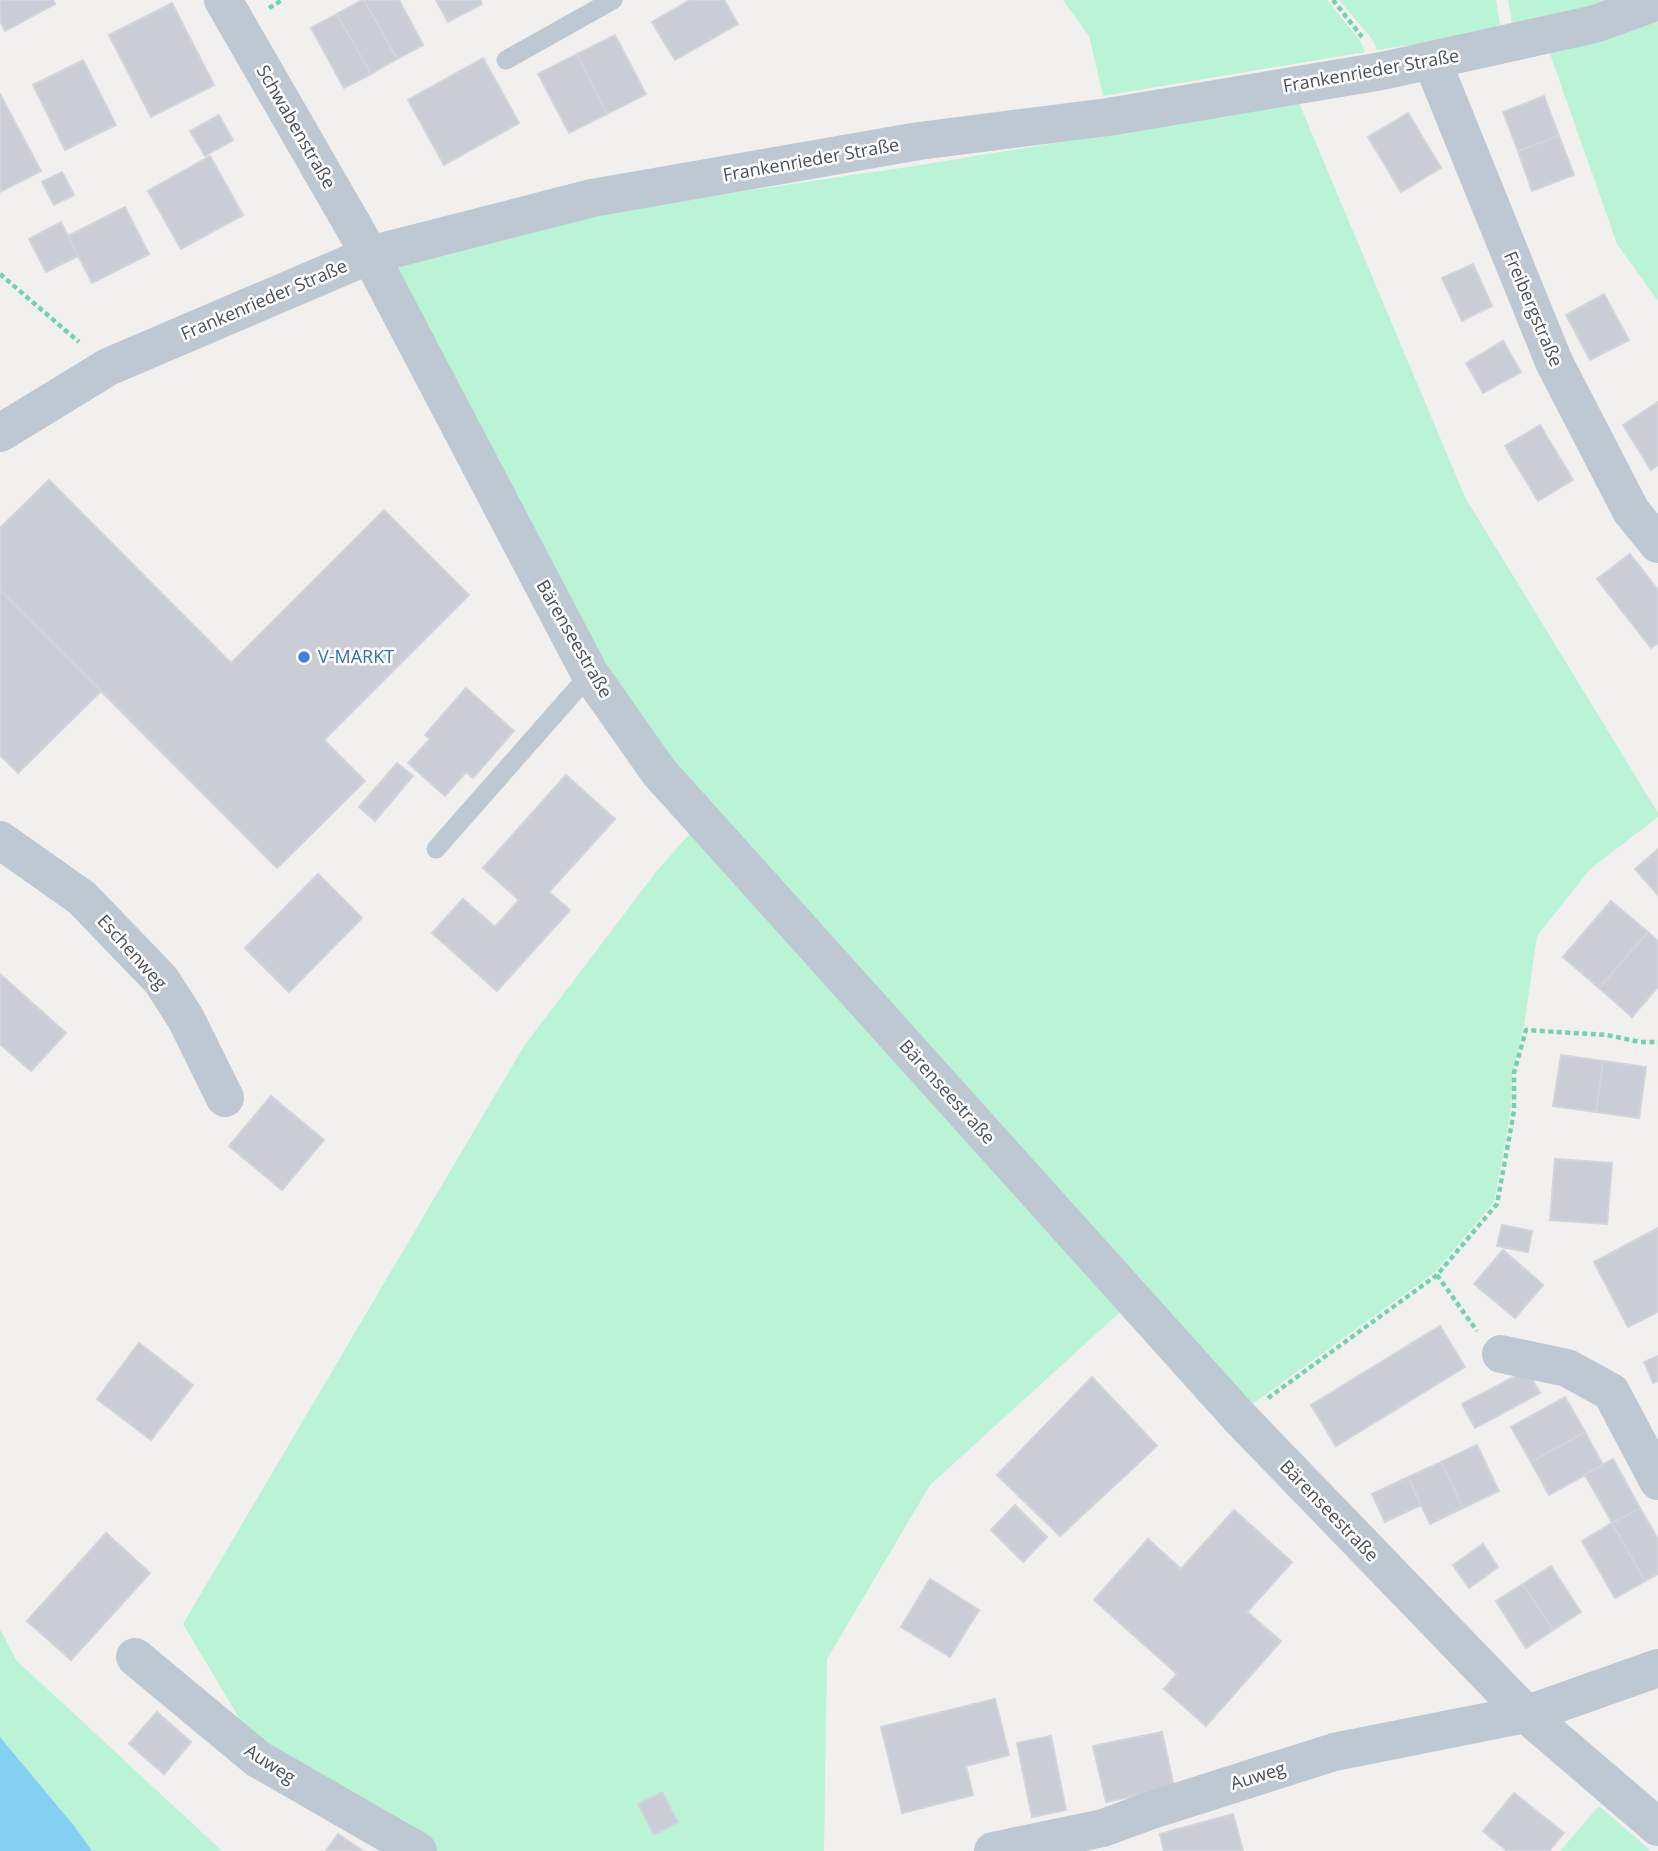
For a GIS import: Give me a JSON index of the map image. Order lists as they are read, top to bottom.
{
  "streets": {
    "street": [
      "Frankenrieder Straße",
      "Schwabenstraße",
      "Freibergstraße",
      "Bärenseestraße",
      "Eschenweg",
      "Auweg"
    ]
  },
  "crossings": [
    ["Frankenrieder Straße", "Schwabenstraße"],
    ["Frankenrieder Straße", "Freibergstraße"],
    ["Frankenrieder Straße", "Bärenseestraße"],
    ["Schwabenstraße", "Bärenseestraße"],
    ["Bärenseestraße", "Auweg"]
  ],
  "places": ["V-MARKT"]
}
